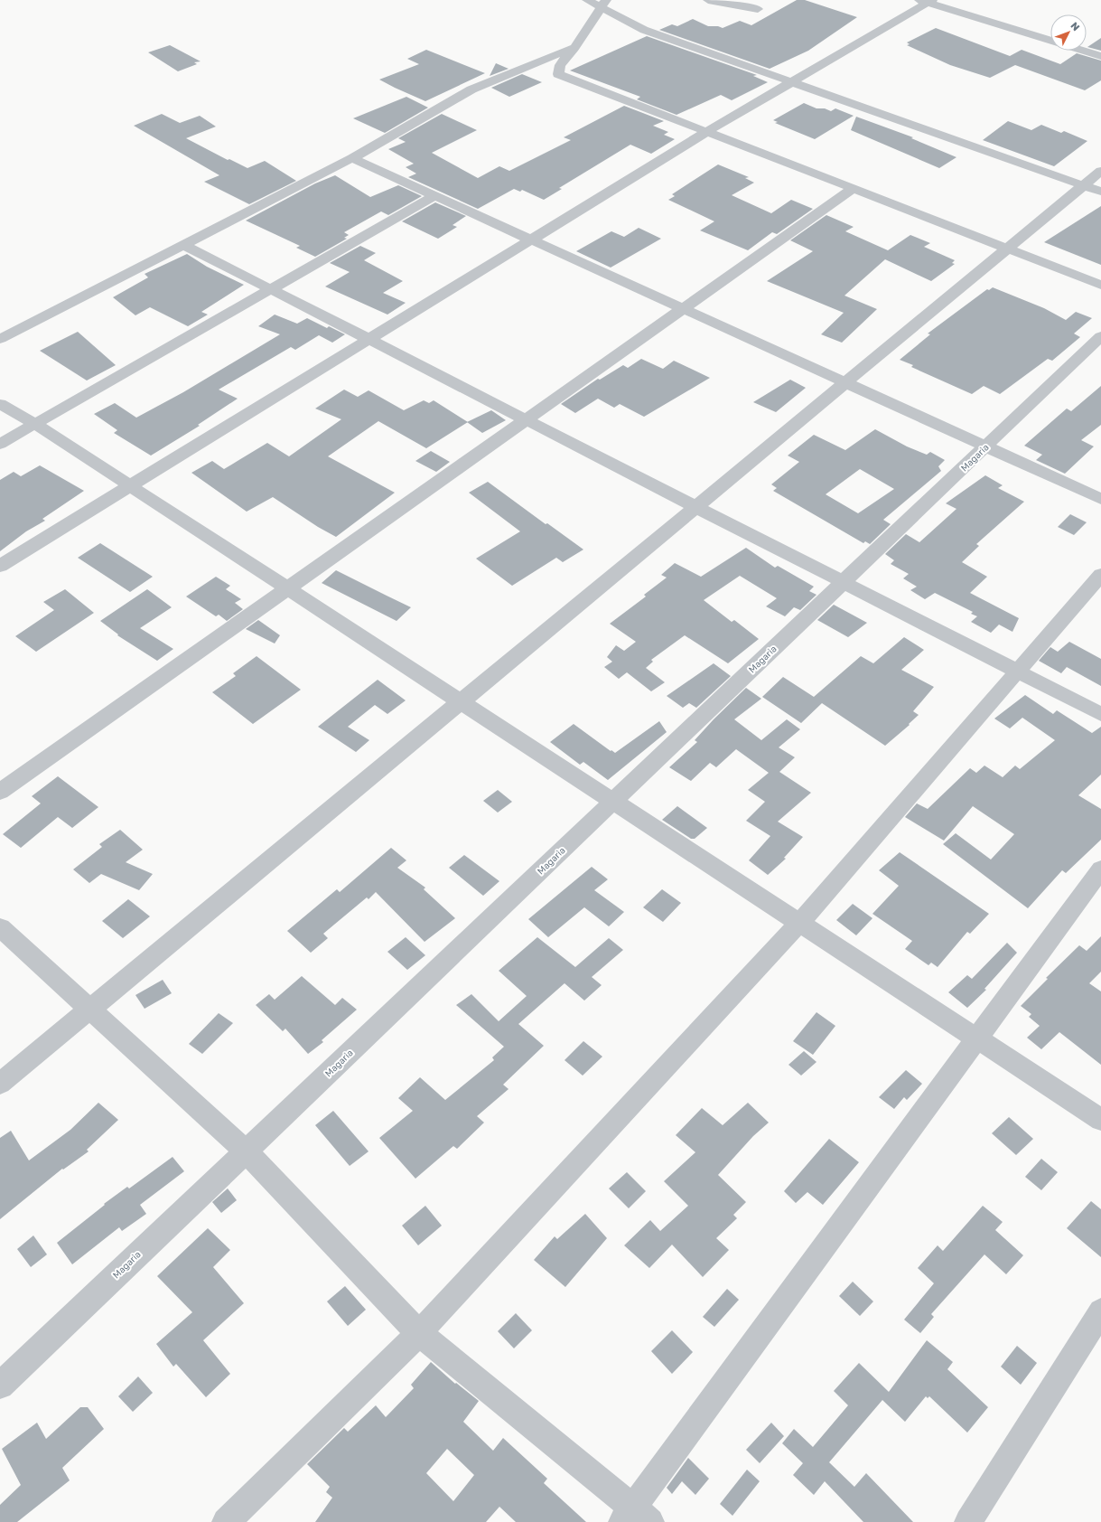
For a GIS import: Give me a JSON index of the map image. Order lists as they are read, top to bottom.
{
  "streets": {
    "street": ["Magaria"]
  },
  "north": "top right"
}
